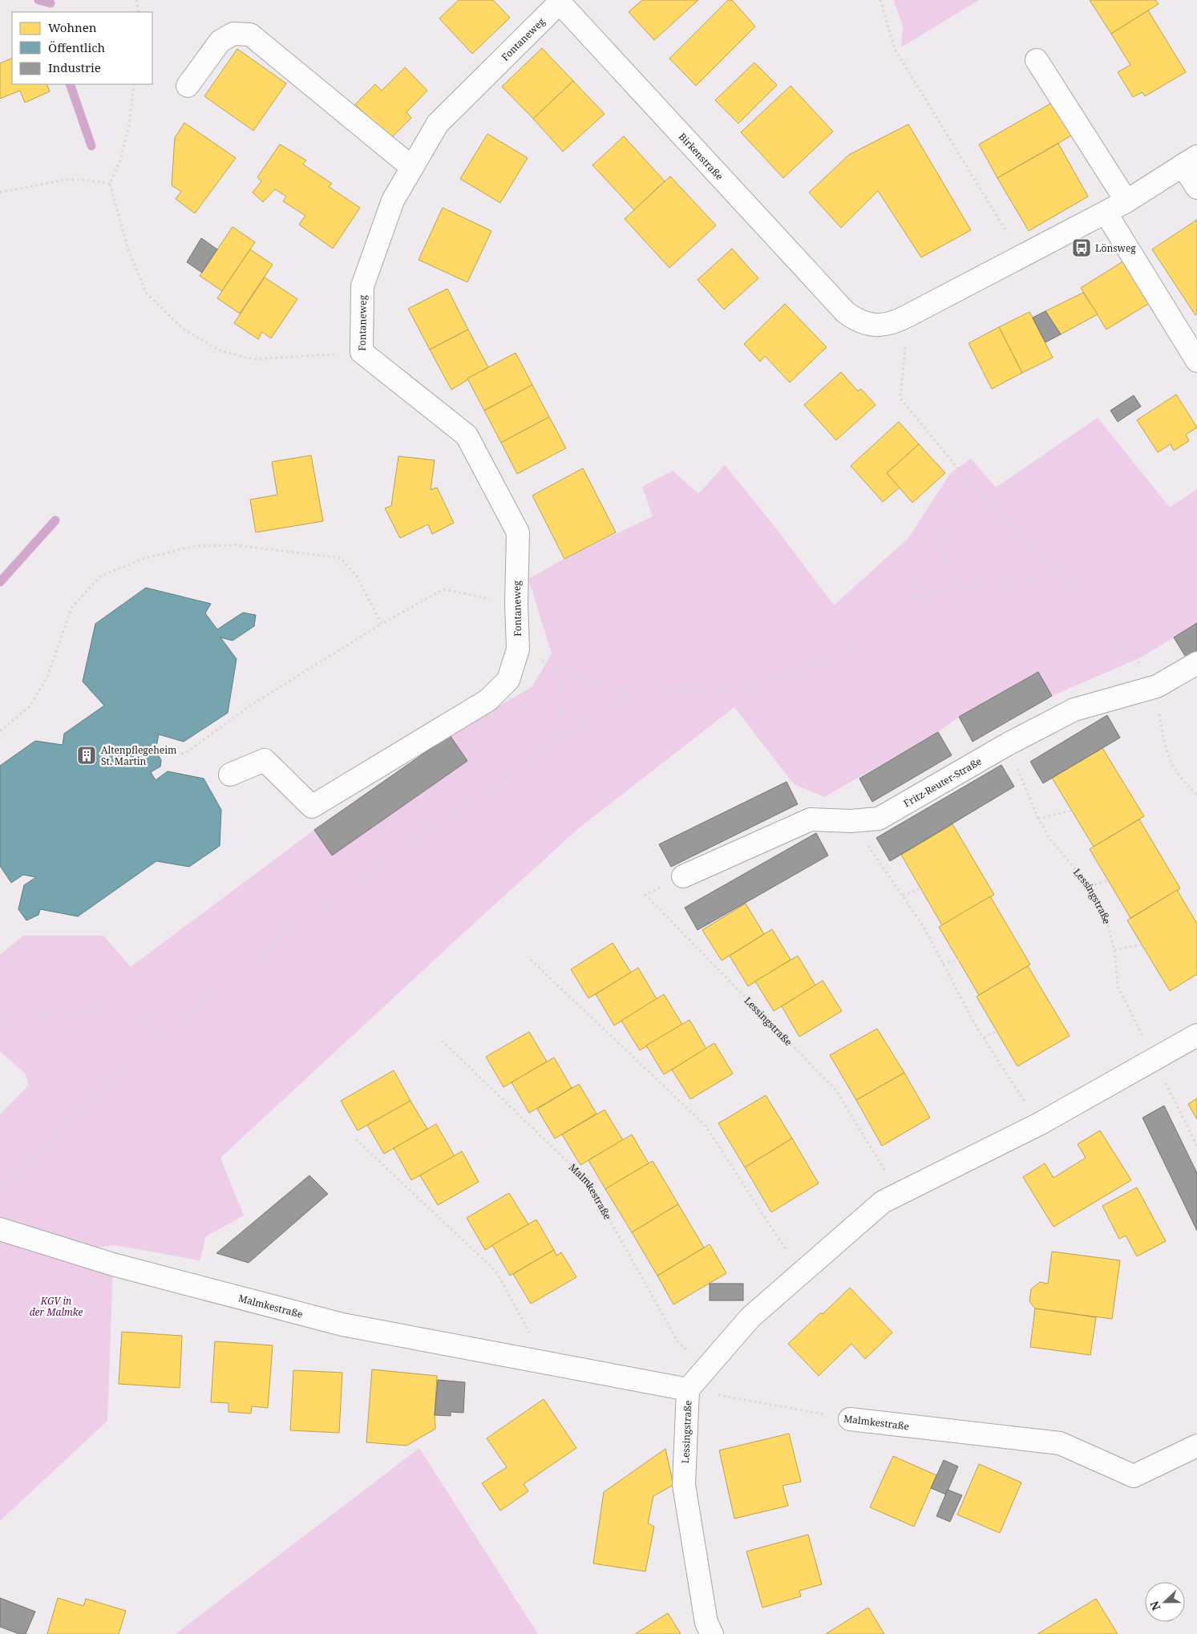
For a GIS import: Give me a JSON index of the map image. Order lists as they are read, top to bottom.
{
  "streets": {
    "street": [
      "Fontaneweg",
      "Birkenstraße",
      "Fritz-Reuter-Straße",
      "Lessingstraße",
      "Malmkestraße"
    ]
  },
  "crossings": [
    ["Fontaneweg", "Birkenstraße"],
    ["Fritz-Reuter-Straße", "Lessingstraße"],
    ["Lessingstraße", "Malmkestraße"]
  ],
  "parks": ["KGV in der Malmke"],
  "places": {
    "bus stop": ["Lönsweg"],
    "building": ["Altenpflegeheim St. Martin"]
  },
  "legend": ["Wohnen", "Öffentlich", "Industrie"],
  "north": "left"
}
